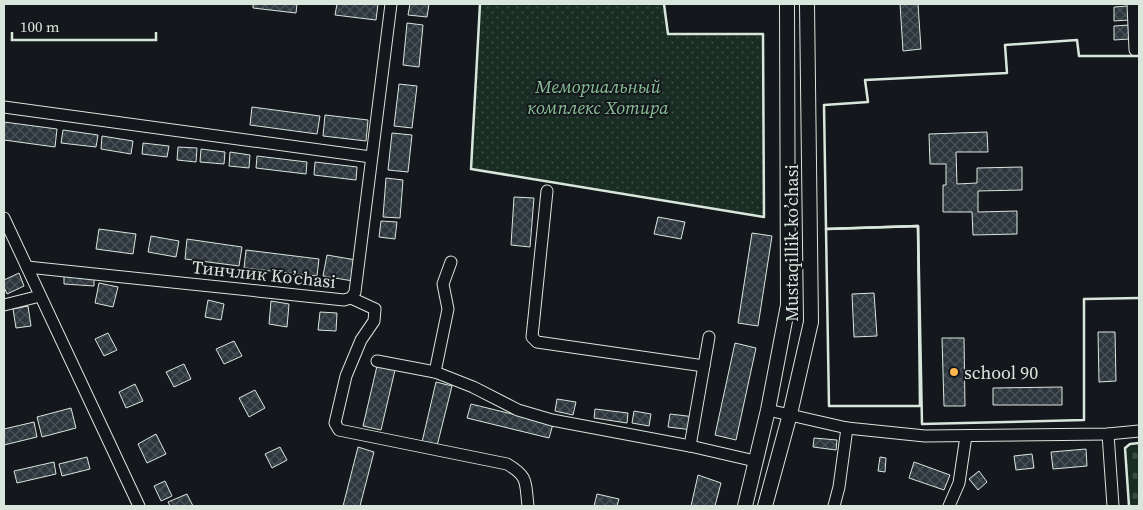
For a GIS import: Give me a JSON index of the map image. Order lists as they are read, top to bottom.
{
  "streets": {
    "main road": ["Mustaqillik ko’chasi"],
    "street": ["Тинчлик Ko’chasi"]
  },
  "parks": ["Мемориальный комплекс Хотира"],
  "places": ["school 90"],
  "scale_bar": "100 m"
}
